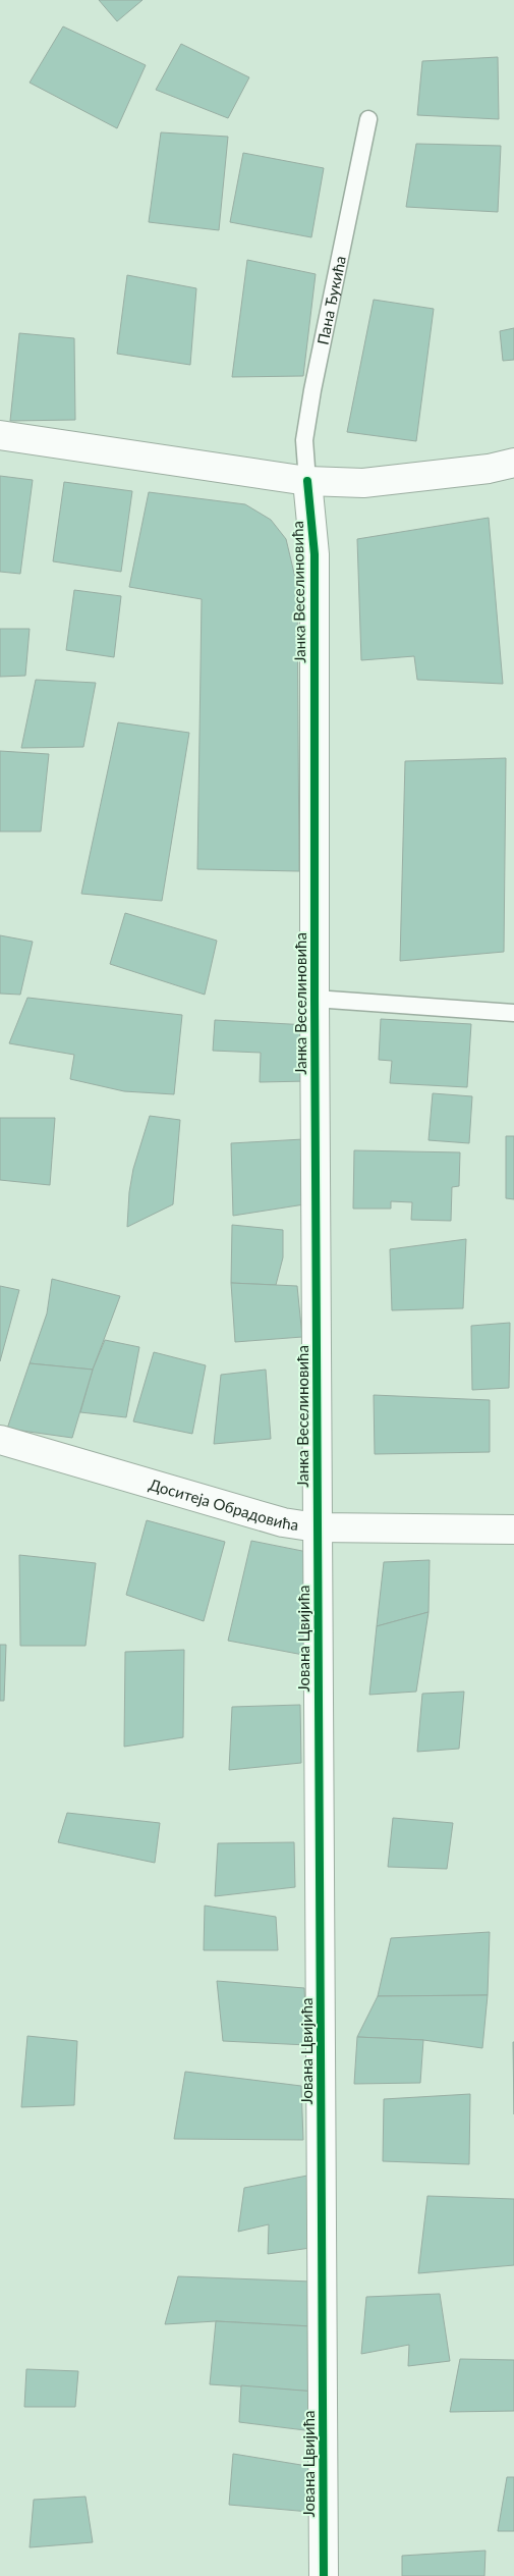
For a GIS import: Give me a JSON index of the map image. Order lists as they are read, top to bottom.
{
  "streets": {
    "street": ["Јанка Веселиновића", "Доситеја Обрадовића", "Јована Цвијића"],
    "lane": ["Пана Ђукића"]
  },
  "crossings": [
    ["Пана Ђукића", "Јанка Веселиновића"],
    ["Јанка Веселиновића", "Доситеја Обрадовића"],
    ["Јанка Веселиновића", "Јована Цвијића"],
    ["Доситеја Обрадовића", "Јована Цвијића"]
  ]
}
